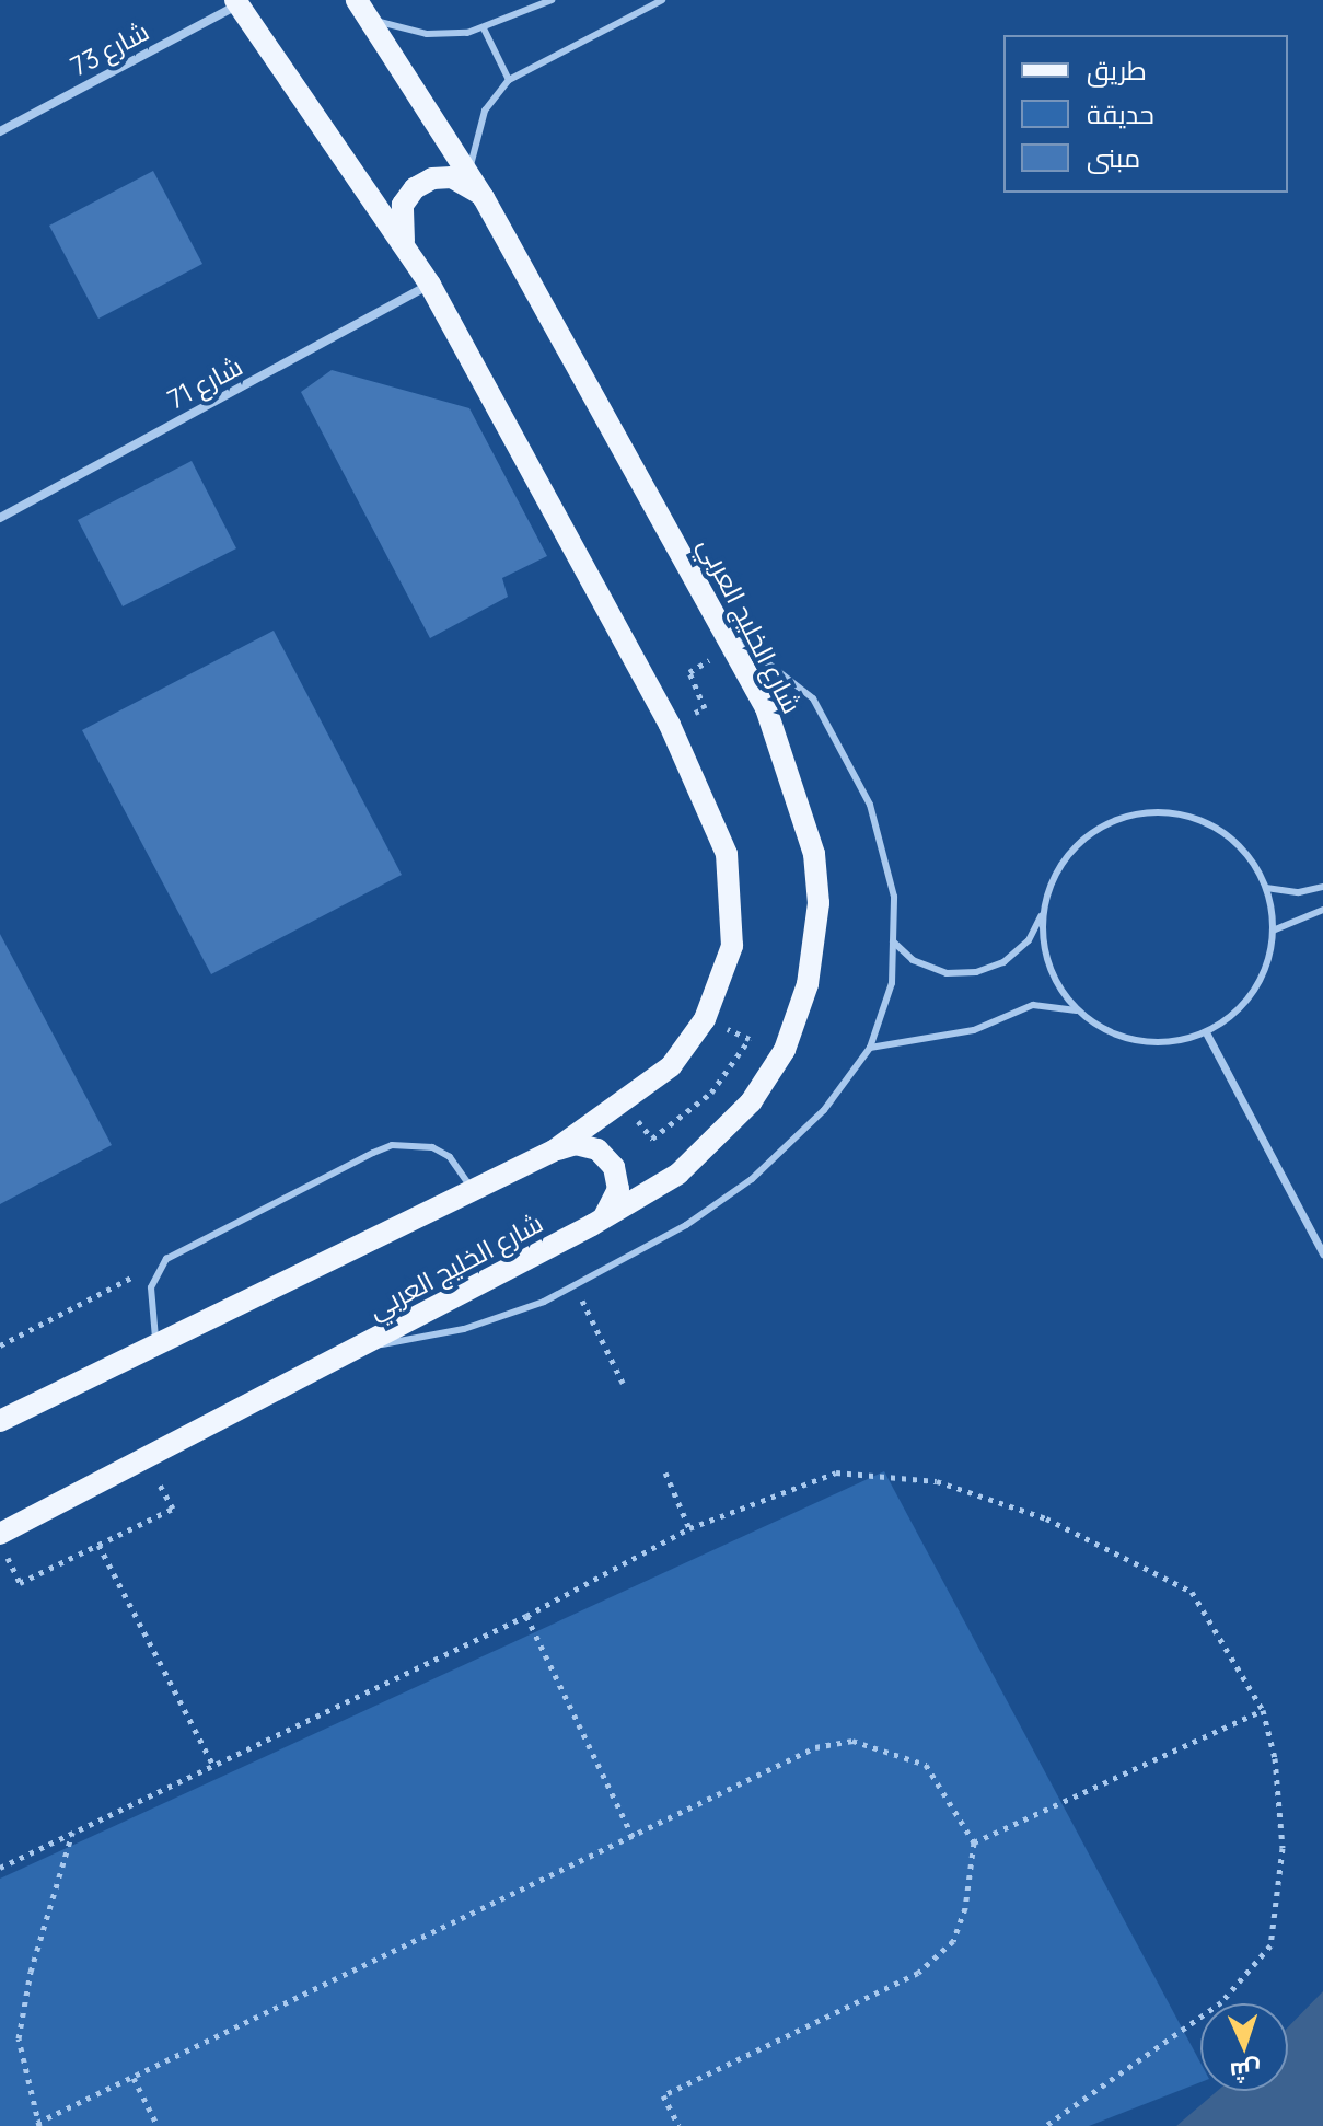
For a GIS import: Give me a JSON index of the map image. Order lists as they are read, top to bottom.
{
  "streets": {
    "main road": ["شارع الخليج العربي"],
    "street": ["شارع 73", "شارع 71"]
  },
  "legend": ["طريق", "حديقة", "مبنى"],
  "north": "bottom"
}
